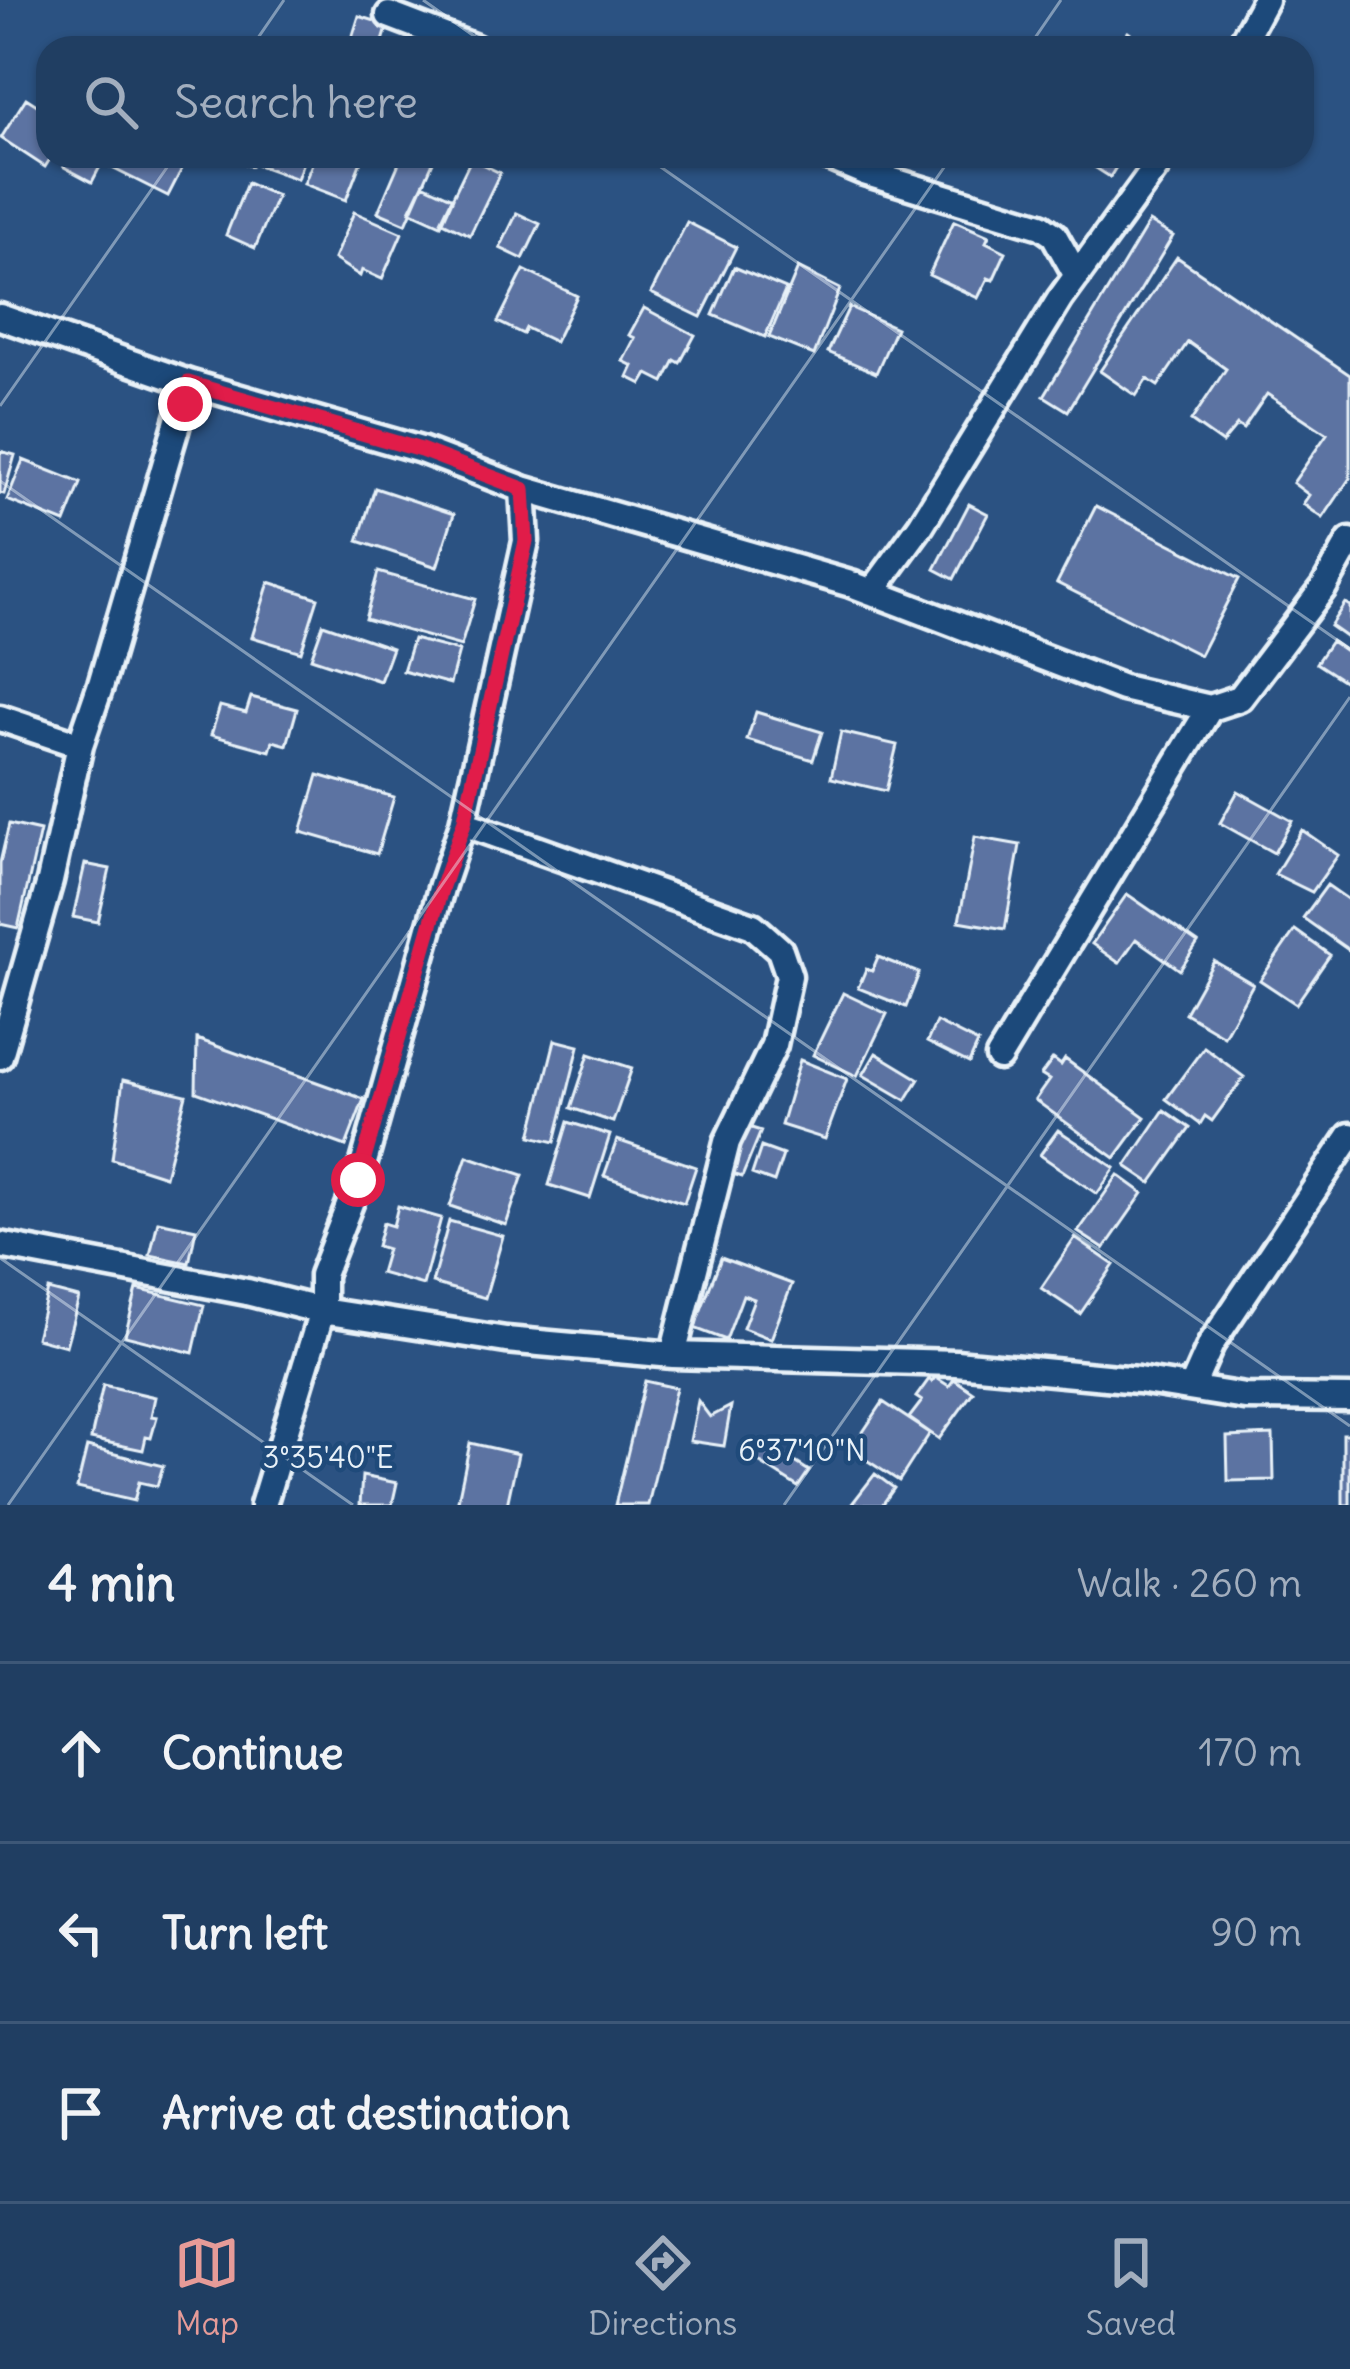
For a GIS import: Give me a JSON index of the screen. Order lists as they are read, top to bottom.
{
  "page": {
    "search": "Search here",
    "heading": ["4 min", "Walk · 260 m"],
    "list": [
      ["Continue", "170 m"],
      ["Turn left", "90 m"],
      "Arrive at destination"
    ],
    "nav": ["Map", "Directions", "Saved"]
  },
  "coordinates": ["6°37'10\"N", "3°35'40\"E"]
}
